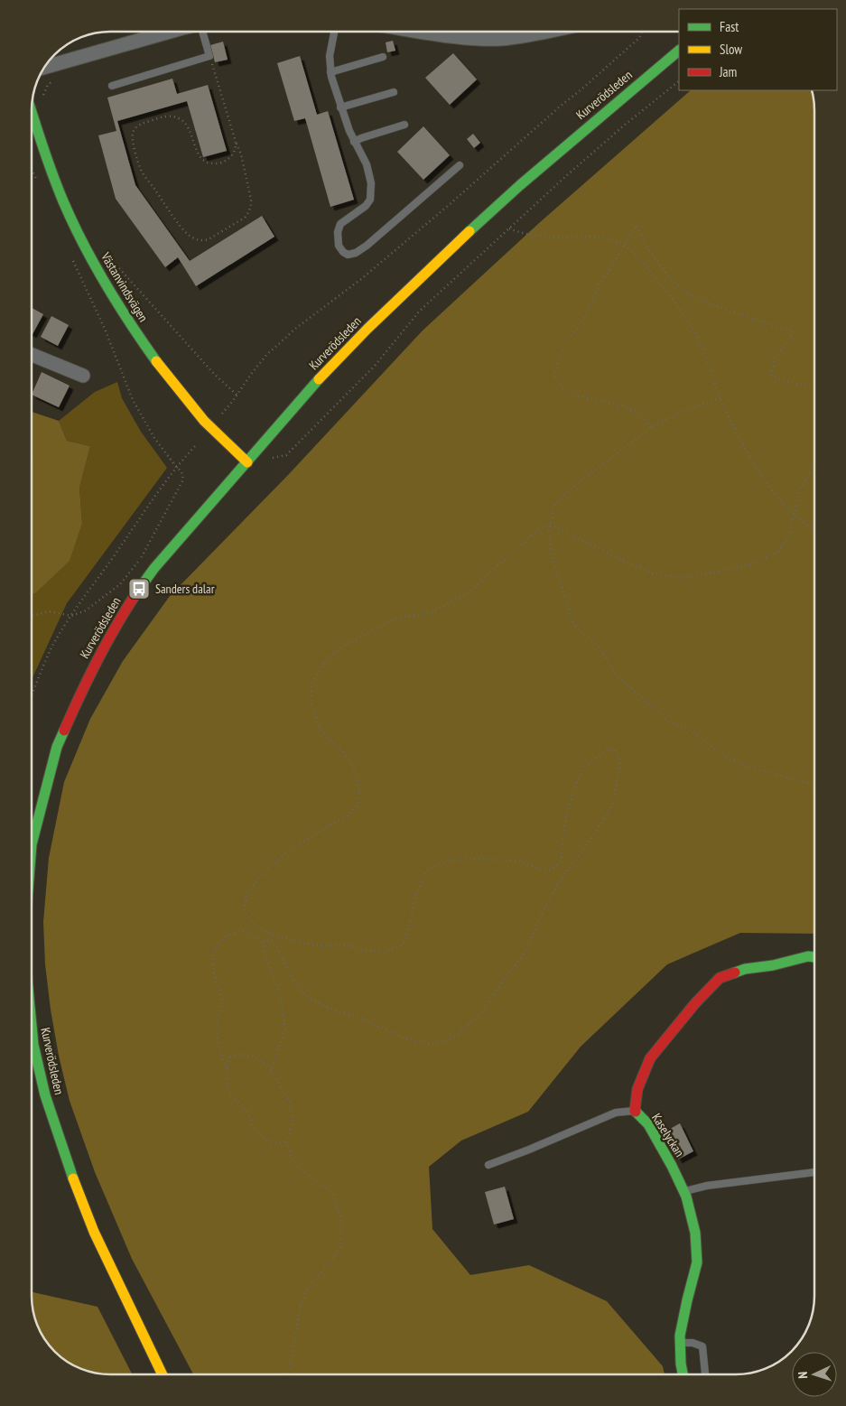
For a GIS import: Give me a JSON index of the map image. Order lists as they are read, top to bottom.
{
  "streets": {
    "main road": ["Kurverödsleden", "Västanvindsvägen", "Kaselyckan"]
  },
  "crossings": [
    ["Kurverödsleden", "Västanvindsvägen"]
  ],
  "places": {
    "bus stop": ["Sanders dalar"]
  },
  "legend": ["Fast", "Slow", "Jam"],
  "north": "left"
}
